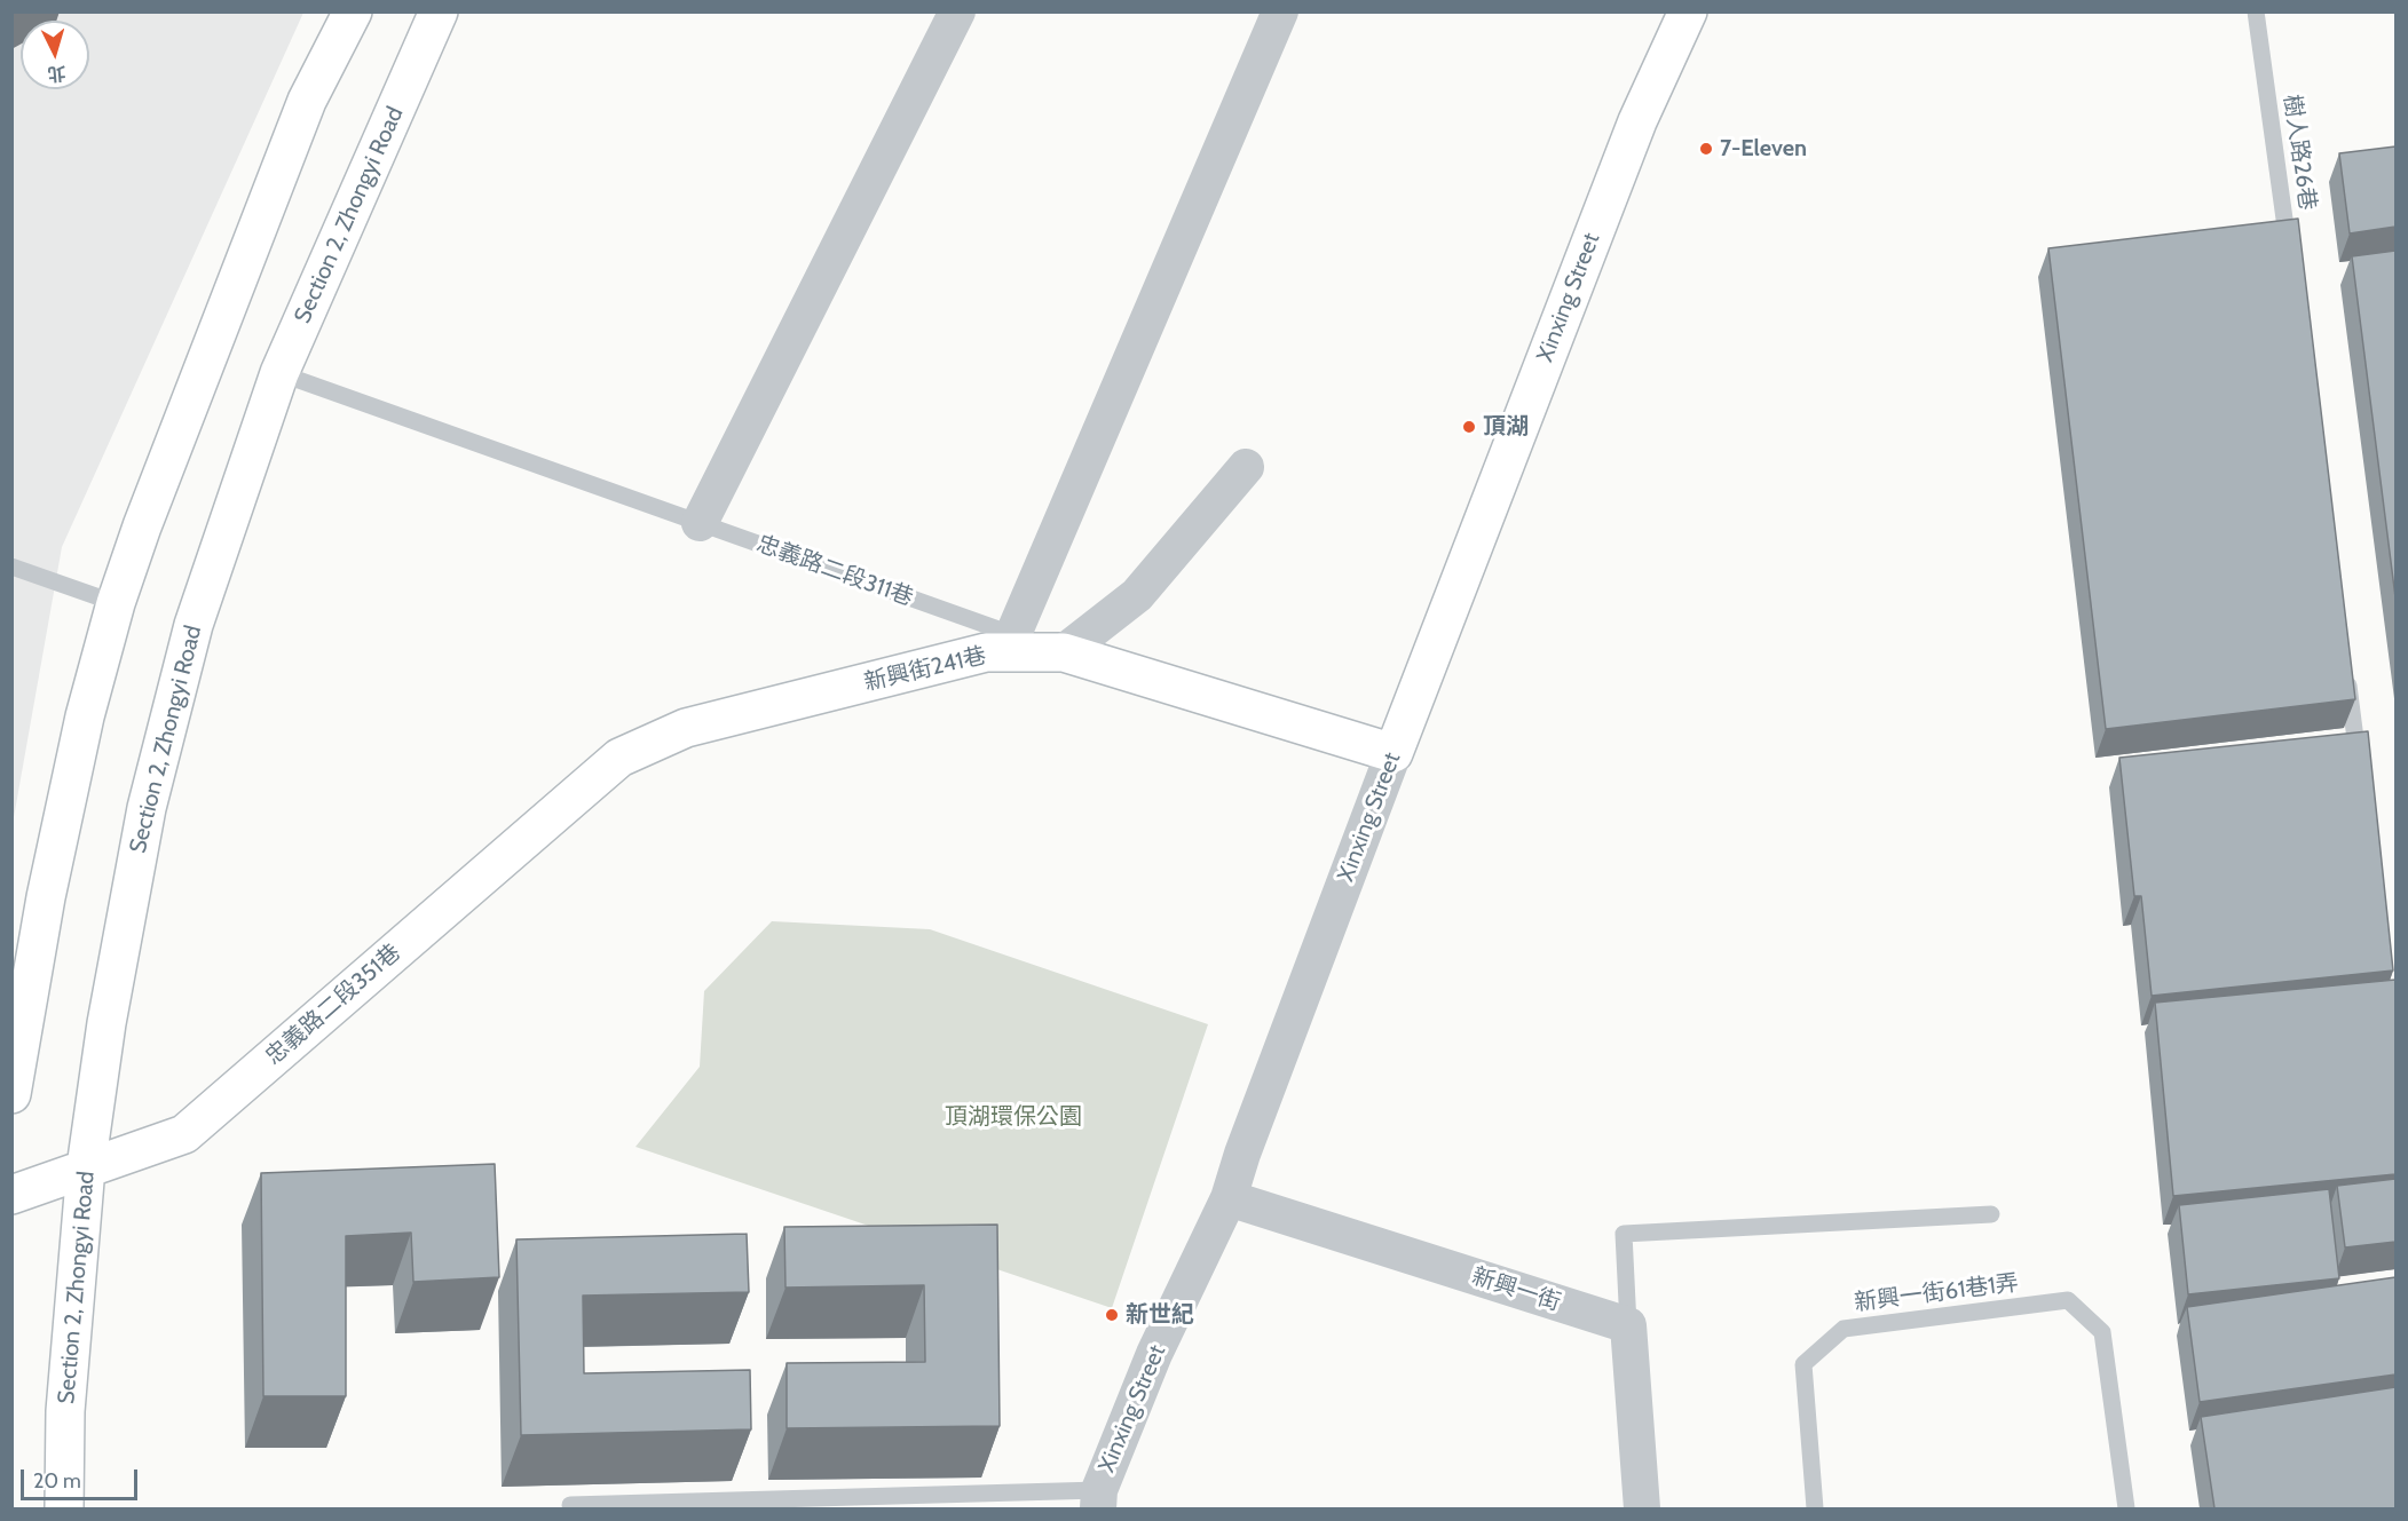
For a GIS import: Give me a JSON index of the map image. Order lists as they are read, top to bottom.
{
  "streets": {
    "main road": [
      "Section 2, Zhongyi Road",
      "忠義路二段311巷",
      "新興街241巷",
      "忠義路二段351巷"
    ],
    "street": ["Xinxing Street", "新興一街"],
    "lane": ["樹人路26巷", "新興一街61巷1弄"]
  },
  "crossings": [
    ["Section 2, Zhongyi Road", "忠義路二段311巷"],
    ["Section 2, Zhongyi Road", "忠義路二段351巷"],
    ["Xinxing Street", "忠義路二段311巷"],
    ["Xinxing Street", "新興一街"],
    ["忠義路二段311巷", "新興街241巷"],
    ["新興街241巷", "忠義路二段351巷"]
  ],
  "parks": ["頂湖環保公園"],
  "places": ["7-Eleven", "頂湖", "新世紀"],
  "scale_bar": "20 m",
  "north": "bottom"
}
